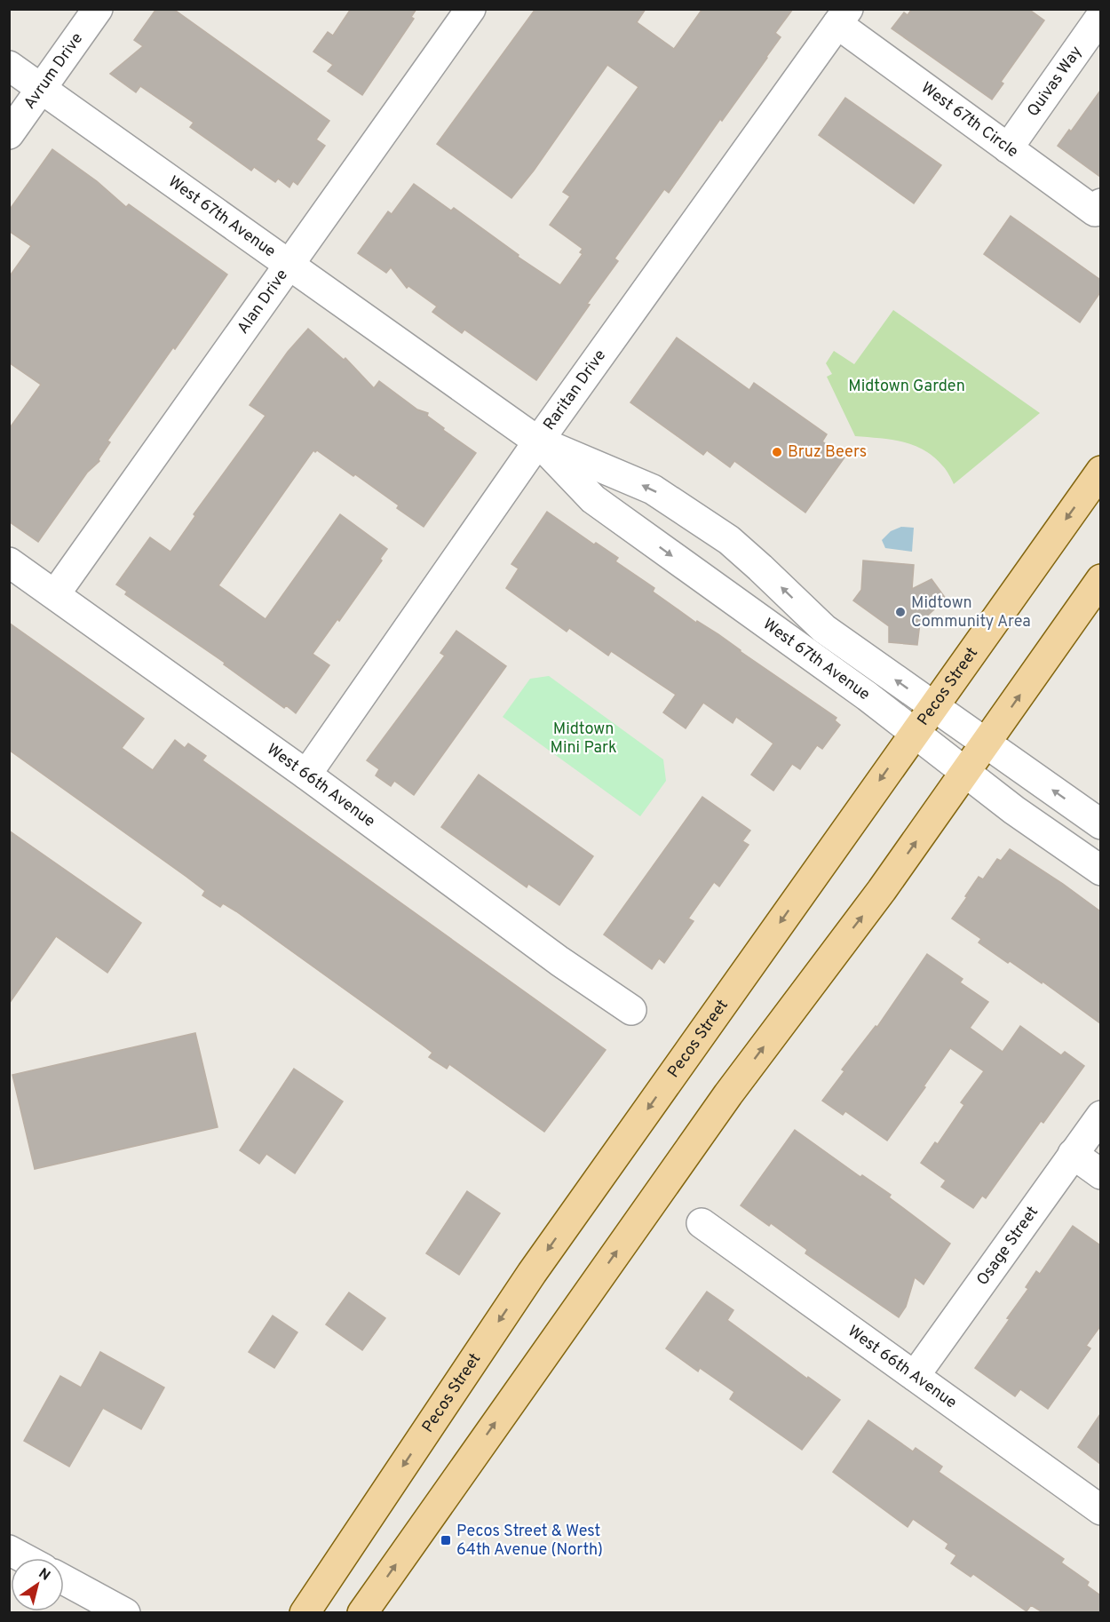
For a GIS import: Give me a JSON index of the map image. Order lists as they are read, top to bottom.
{
  "streets": {
    "main road": ["Pecos Street"],
    "street": [
      "Avrum Drive",
      "Quivas Way",
      "West 67th Circle",
      "West 67th Avenue",
      "Alan Drive",
      "Raritan Drive",
      "West 66th Avenue",
      "Osage Street"
    ]
  },
  "crossings": [
    ["Avrum Drive", "West 67th Avenue"],
    ["Quivas Way", "West 67th Circle"],
    ["West 67th Circle", "Raritan Drive"],
    ["West 67th Avenue", "Alan Drive"],
    ["West 67th Avenue", "Raritan Drive"],
    ["West 67th Avenue", "Pecos Street"],
    ["Alan Drive", "West 66th Avenue"],
    ["Raritan Drive", "West 66th Avenue"],
    ["West 66th Avenue", "Osage Street"]
  ],
  "parks": ["Midtown Garden", "Midtown Mini Park"],
  "places": {
    "other": ["Bruz Beers", "Midtown Community Area"],
    "transit": ["Pecos Street & West 64th Avenue (North)"]
  },
  "north": "top right"
}
